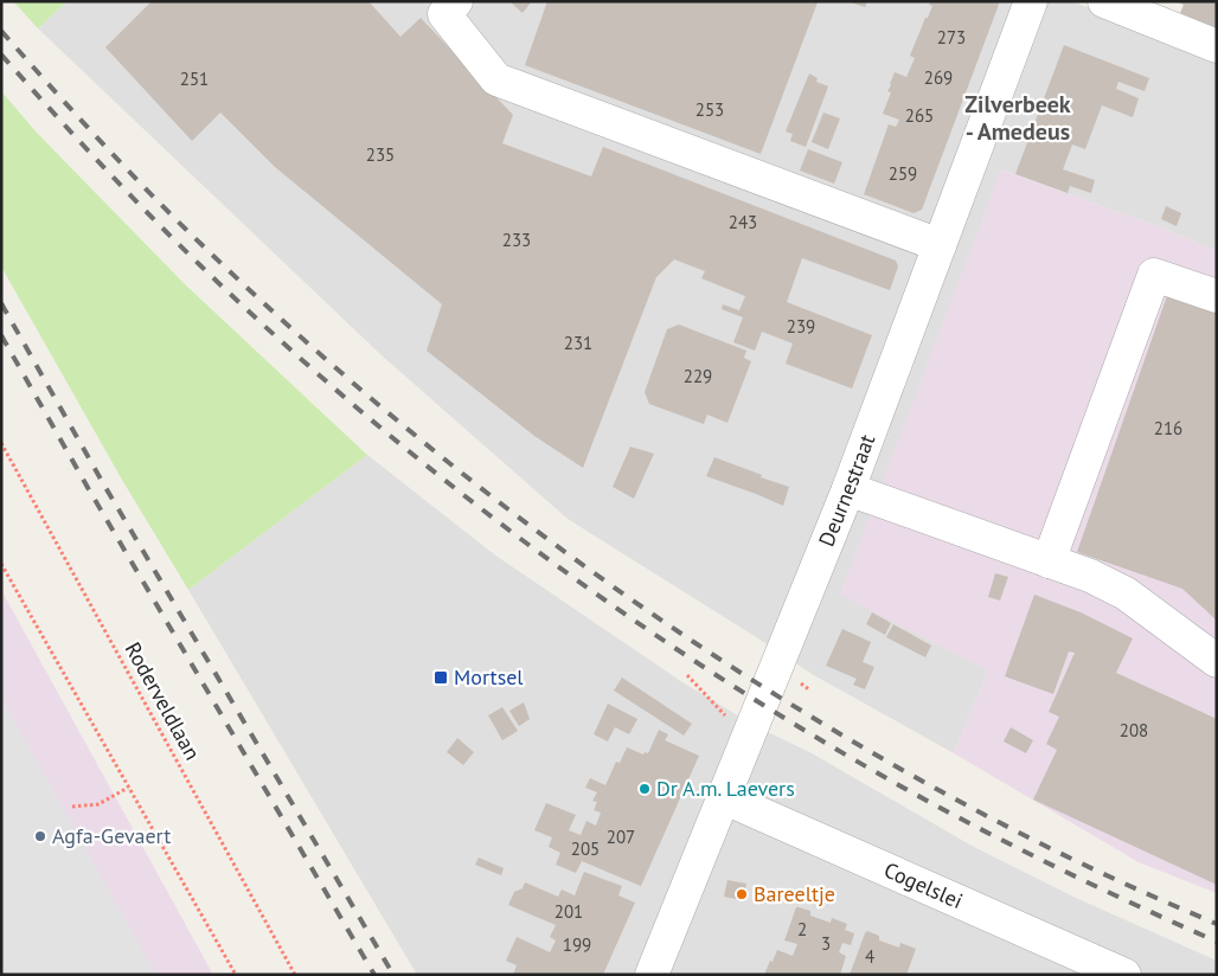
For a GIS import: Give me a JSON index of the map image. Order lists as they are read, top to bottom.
{
  "streets": {
    "street": ["Deurnestraat", "Cogelslei"],
    "path": ["Roderveldlaan"]
  },
  "crossings": [
    ["Deurnestraat", "Cogelslei"]
  ],
  "districts": ["Zilverbeek - Amedeus"],
  "places": {
    "transit": ["Mortsel"],
    "other": ["Dr A.m. Laevers", "Agfa-Gevaert", "Bareeltje"]
  },
  "house_numbers": [
    "273",
    "269",
    "251",
    "253",
    "265",
    "235",
    "259",
    "243",
    "233",
    "239",
    "231",
    "229",
    "216",
    "208",
    "207",
    "205",
    "201",
    "2",
    "3",
    "199",
    "4"
  ]
}
